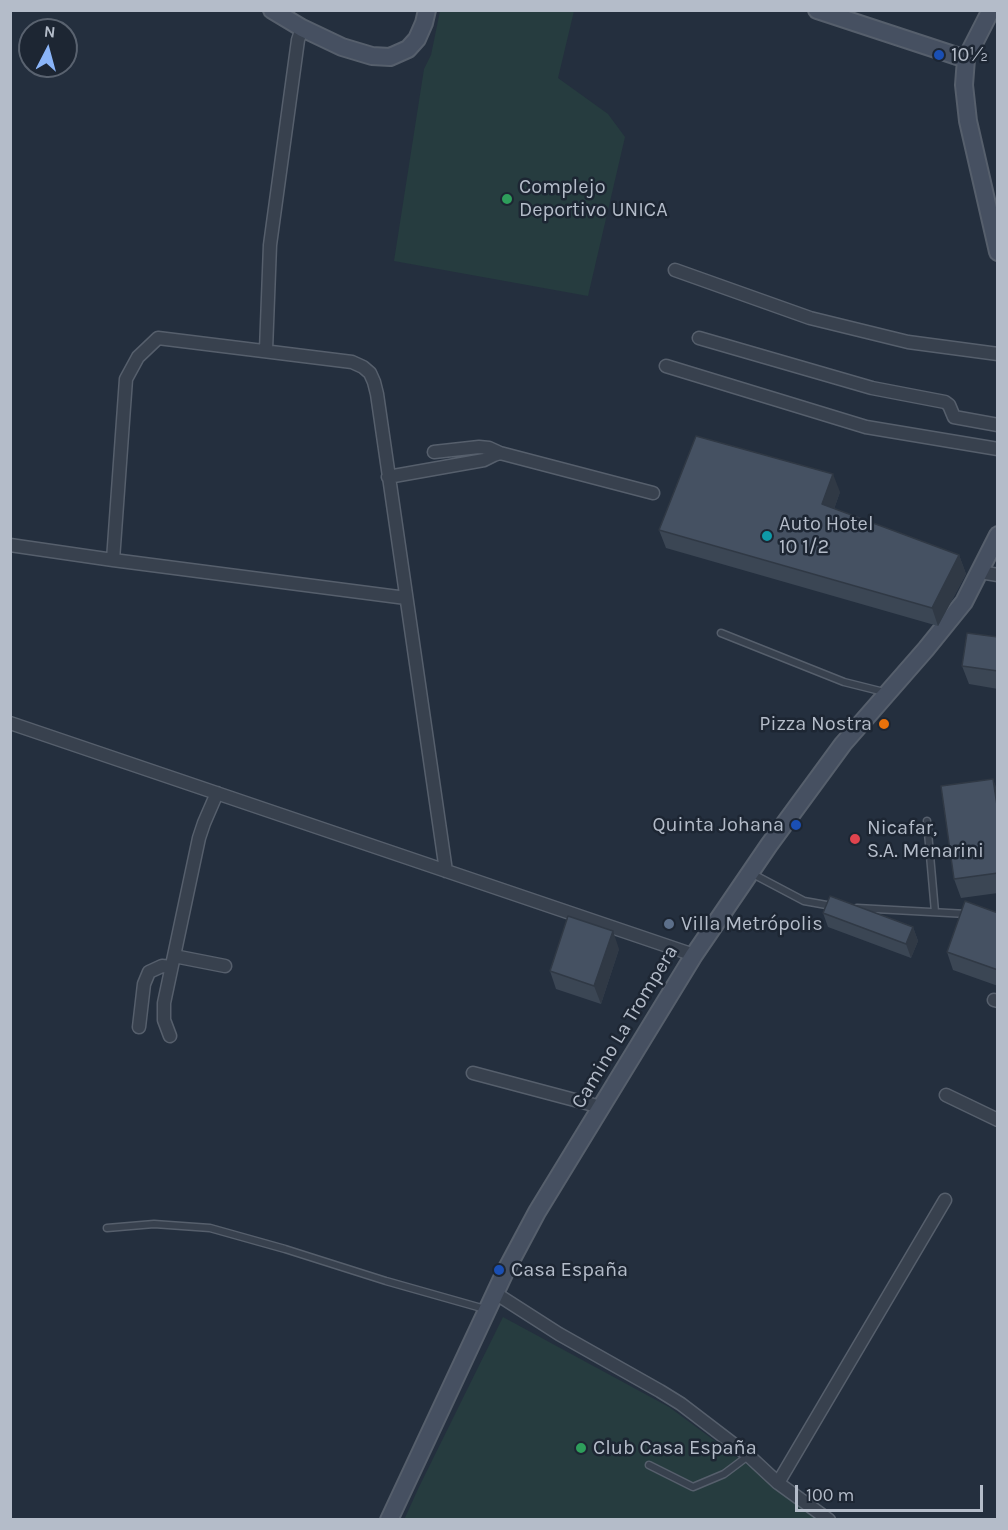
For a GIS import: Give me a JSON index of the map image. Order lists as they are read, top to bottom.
{
  "streets": {
    "street": ["Camino La Trompera"]
  },
  "places": [
    "10½",
    "Complejo Deportivo UNICA",
    "Auto Hotel 10 1/2",
    "Pizza Nostra",
    "Quinta Johana",
    "Nicafar, S.A. Menarini",
    "Villa Metrópolis",
    "Casa España",
    "Club Casa España"
  ],
  "scale_bar": "100 m",
  "north": "top"
}
